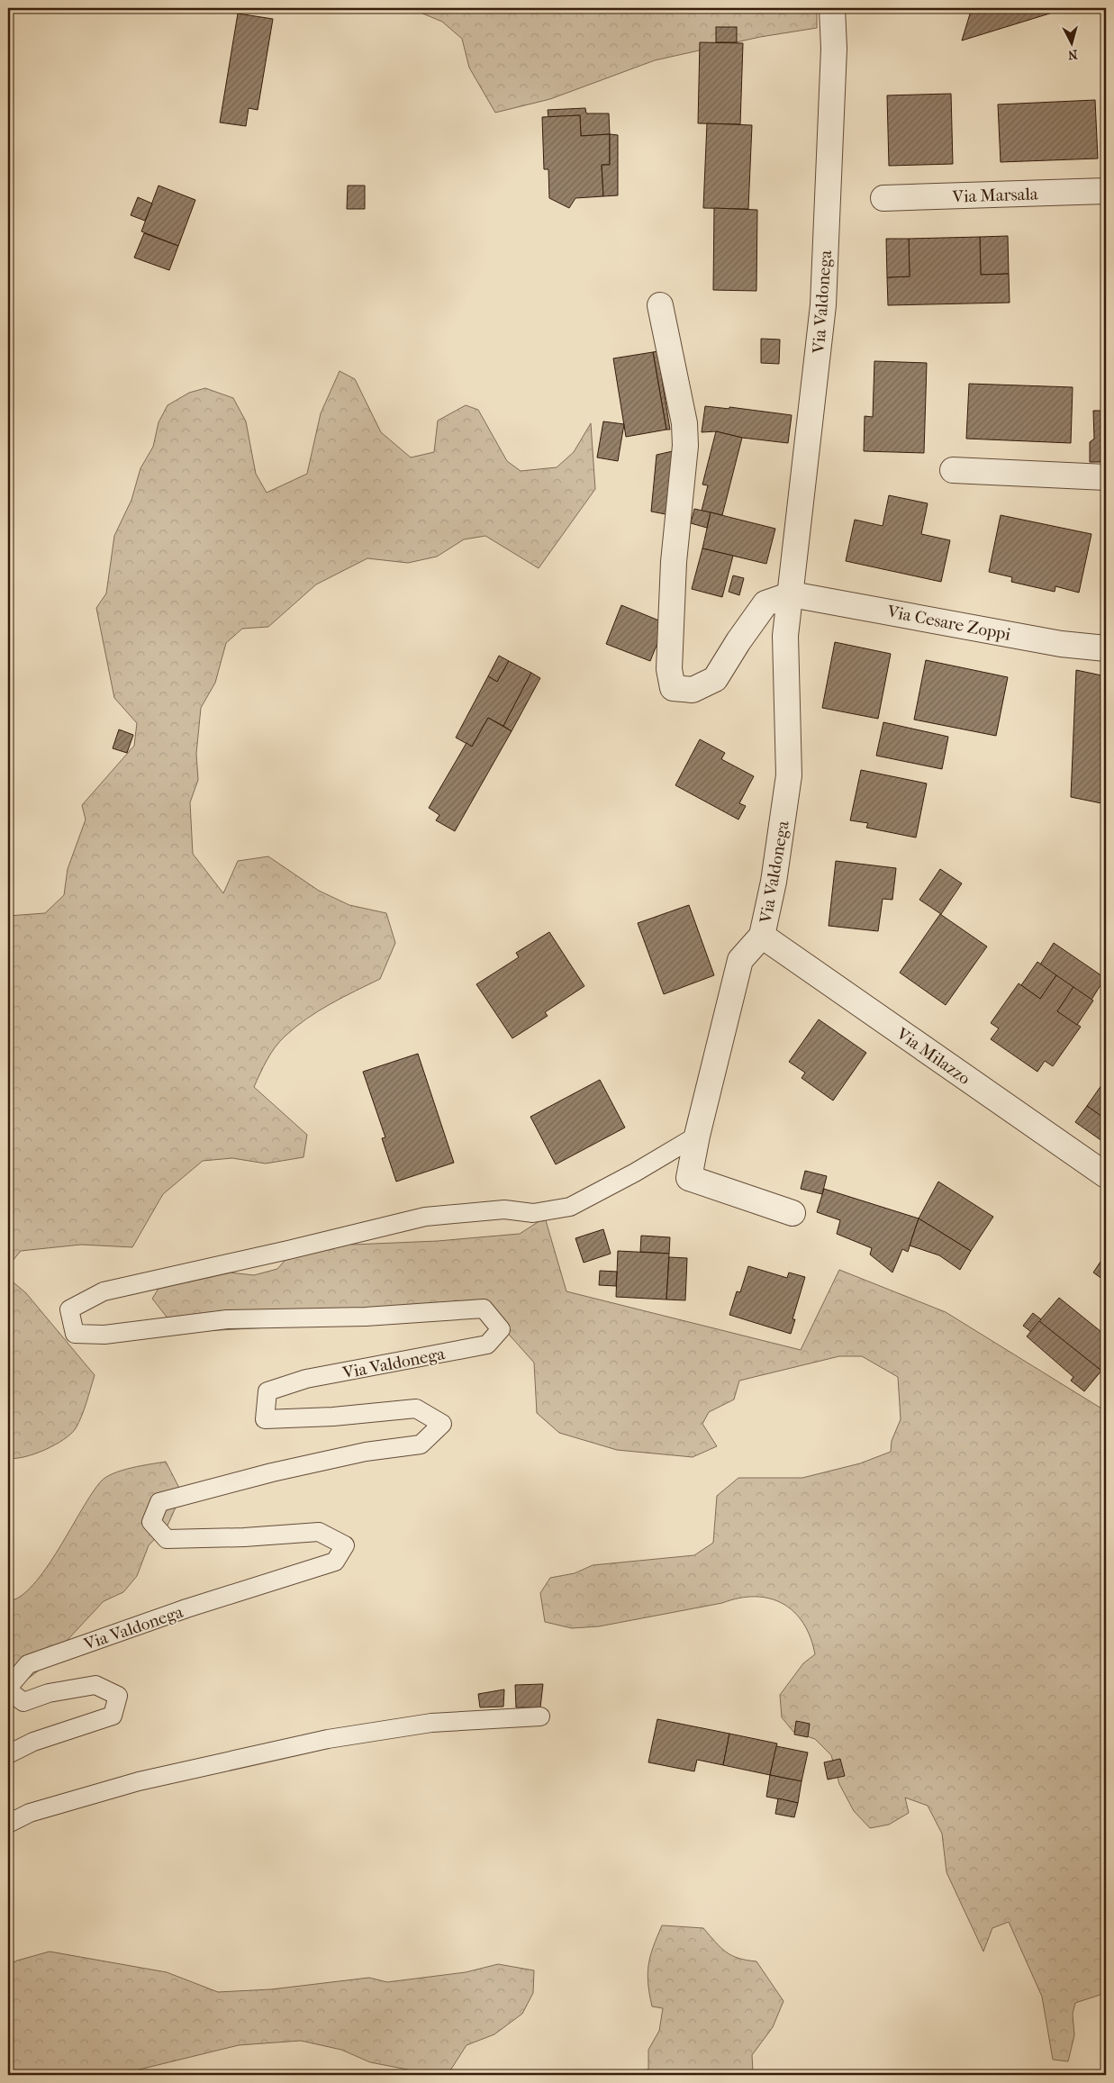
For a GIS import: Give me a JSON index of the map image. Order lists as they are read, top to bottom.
{
  "streets": {
    "street": [
      "Via Marsala",
      "Via Valdonega",
      "Via Cesare Zoppi",
      "Via Milazzo"
    ]
  },
  "crossings": [
    ["Via Valdonega", "Via Cesare Zoppi"],
    ["Via Valdonega", "Via Milazzo"]
  ],
  "north": "bottom"
}
